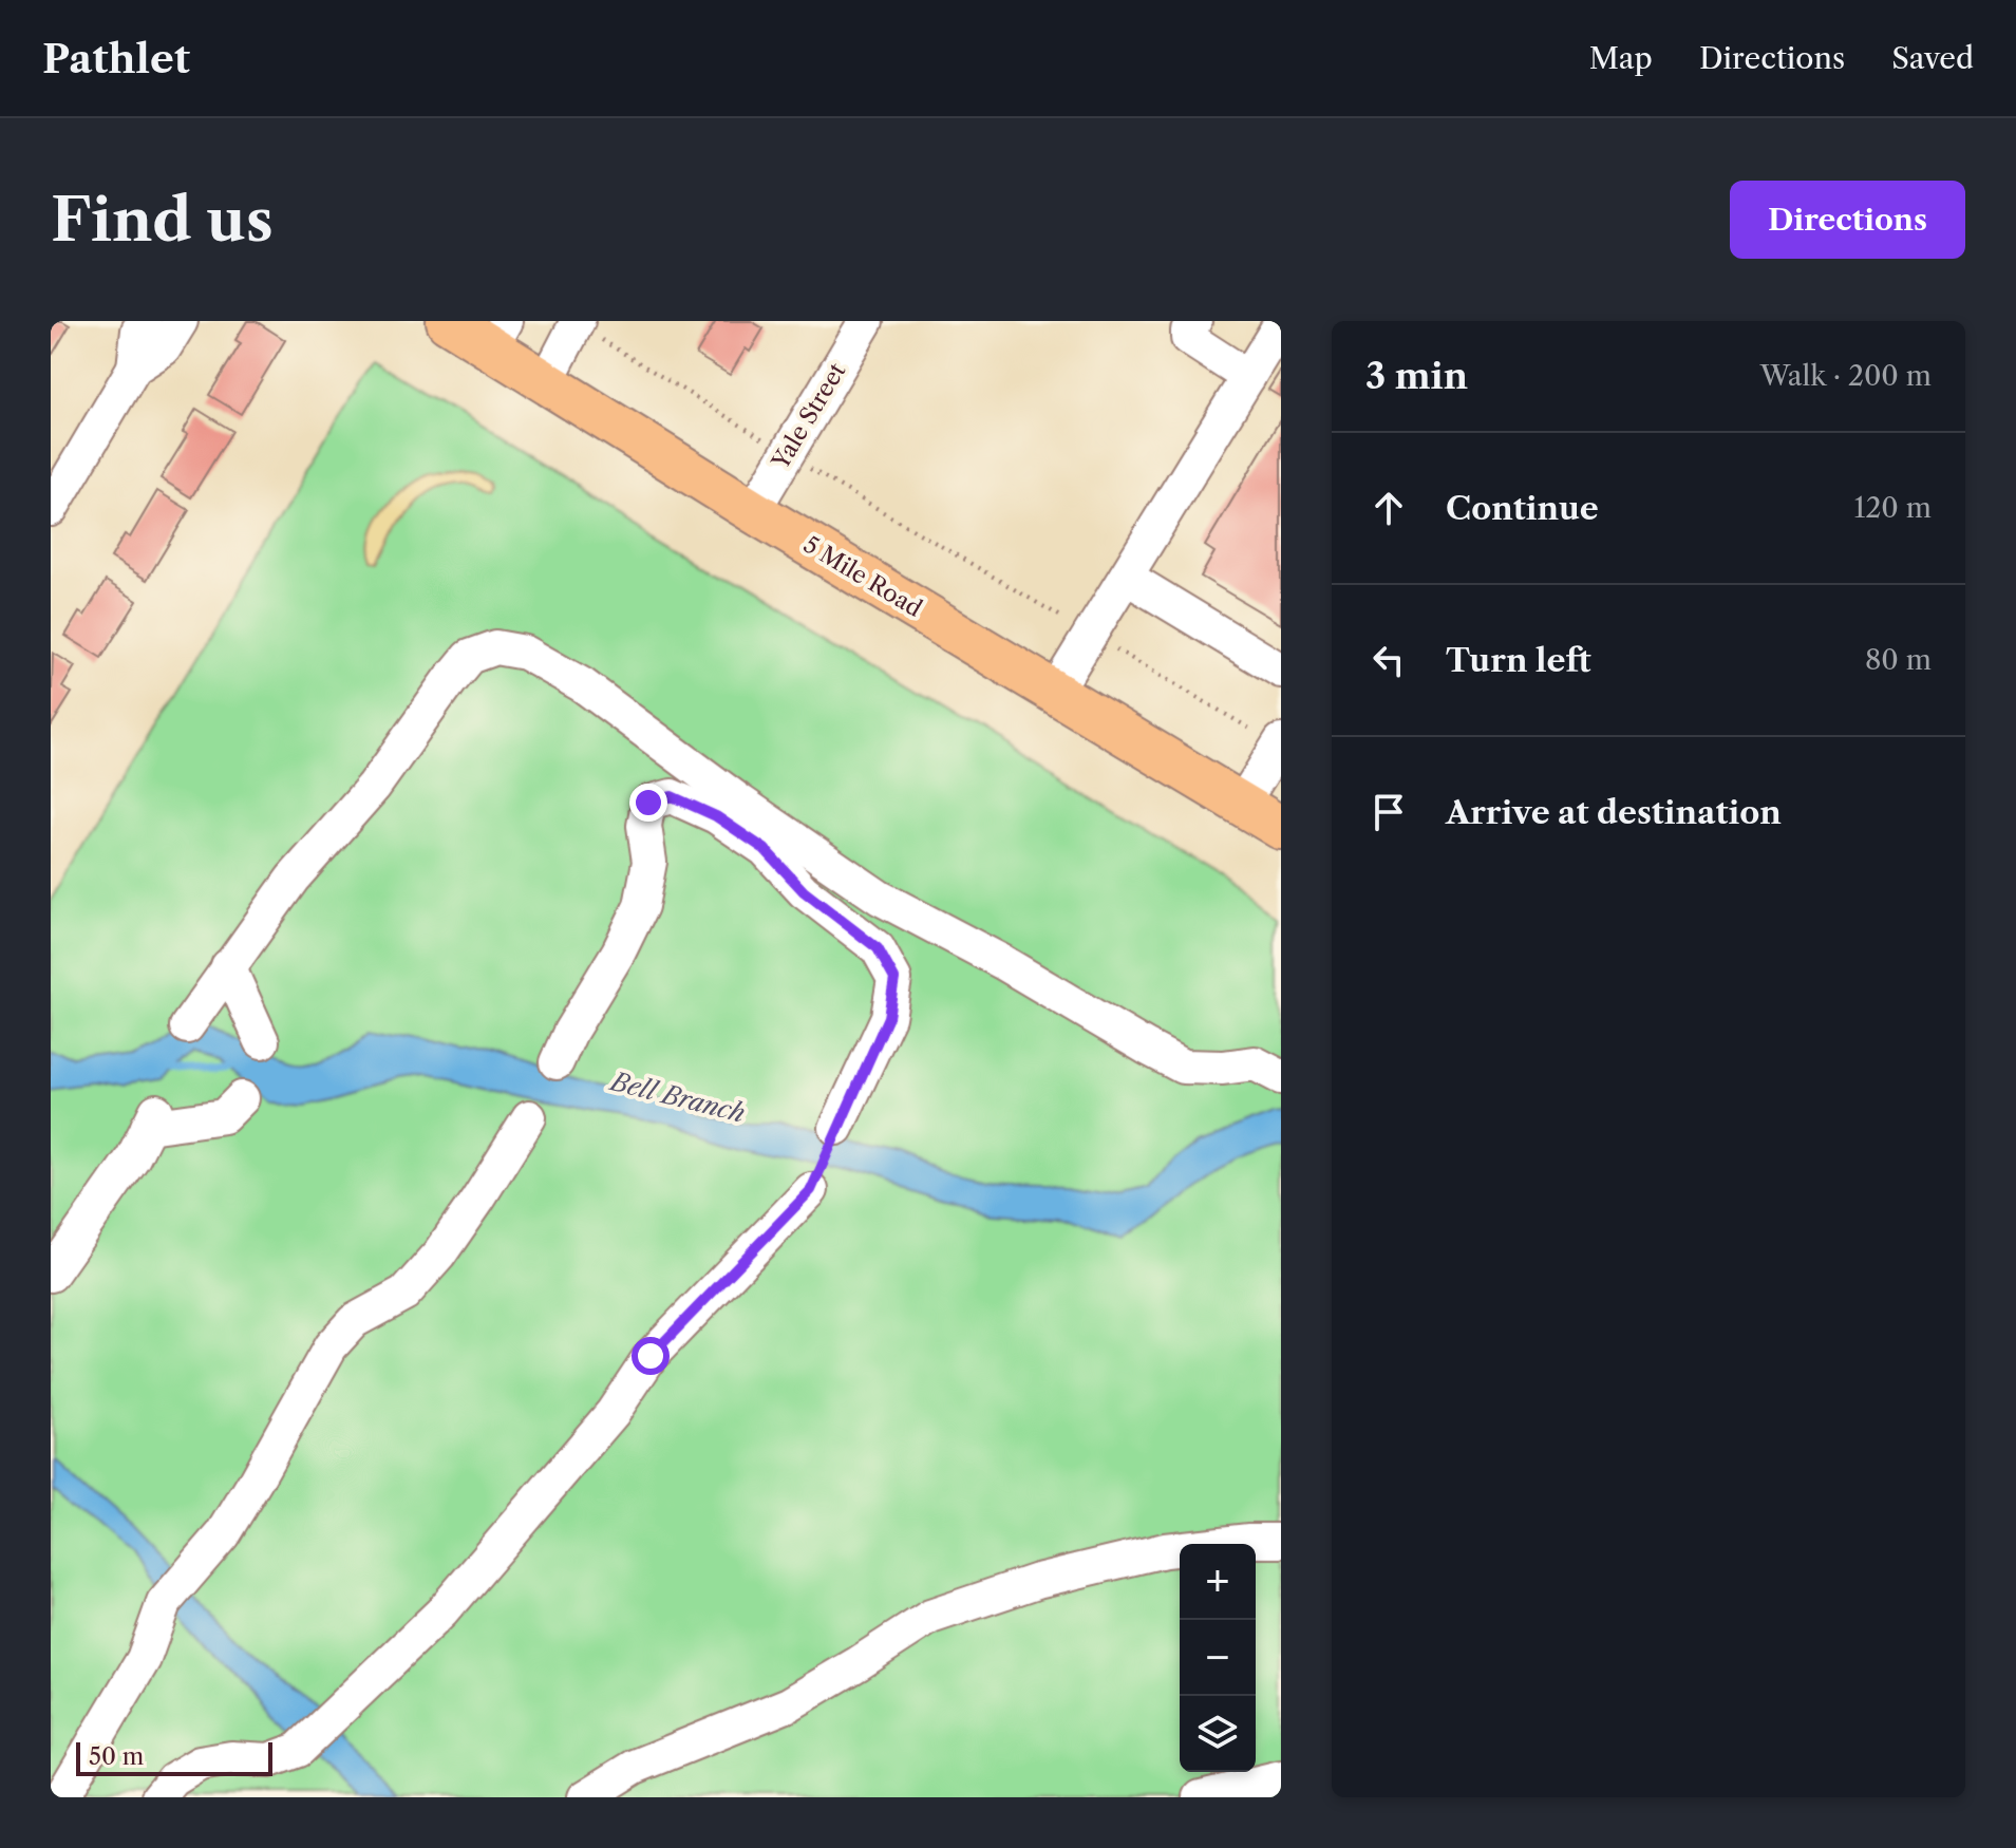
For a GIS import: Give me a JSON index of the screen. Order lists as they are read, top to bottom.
{
  "streets": {
    "main road": ["5 Mile Road"],
    "street": ["Yale Street"]
  },
  "crossings": [
    ["Yale Street", "5 Mile Road"]
  ],
  "water": ["Bell Branch"],
  "scale_bar": "50 m",
  "page": {
    "header": "Pathlet",
    "nav": ["Map", "Directions", "Saved"],
    "buttons": "Directions",
    "title": "Find us",
    "heading": ["3 min", "Walk · 200 m"],
    "list": [
      ["Continue", "120 m"],
      ["Turn left", "80 m"],
      "Arrive at destination"
    ],
    "map_buttons": ["+", "−"],
    "scale": "50 m"
  }
}
